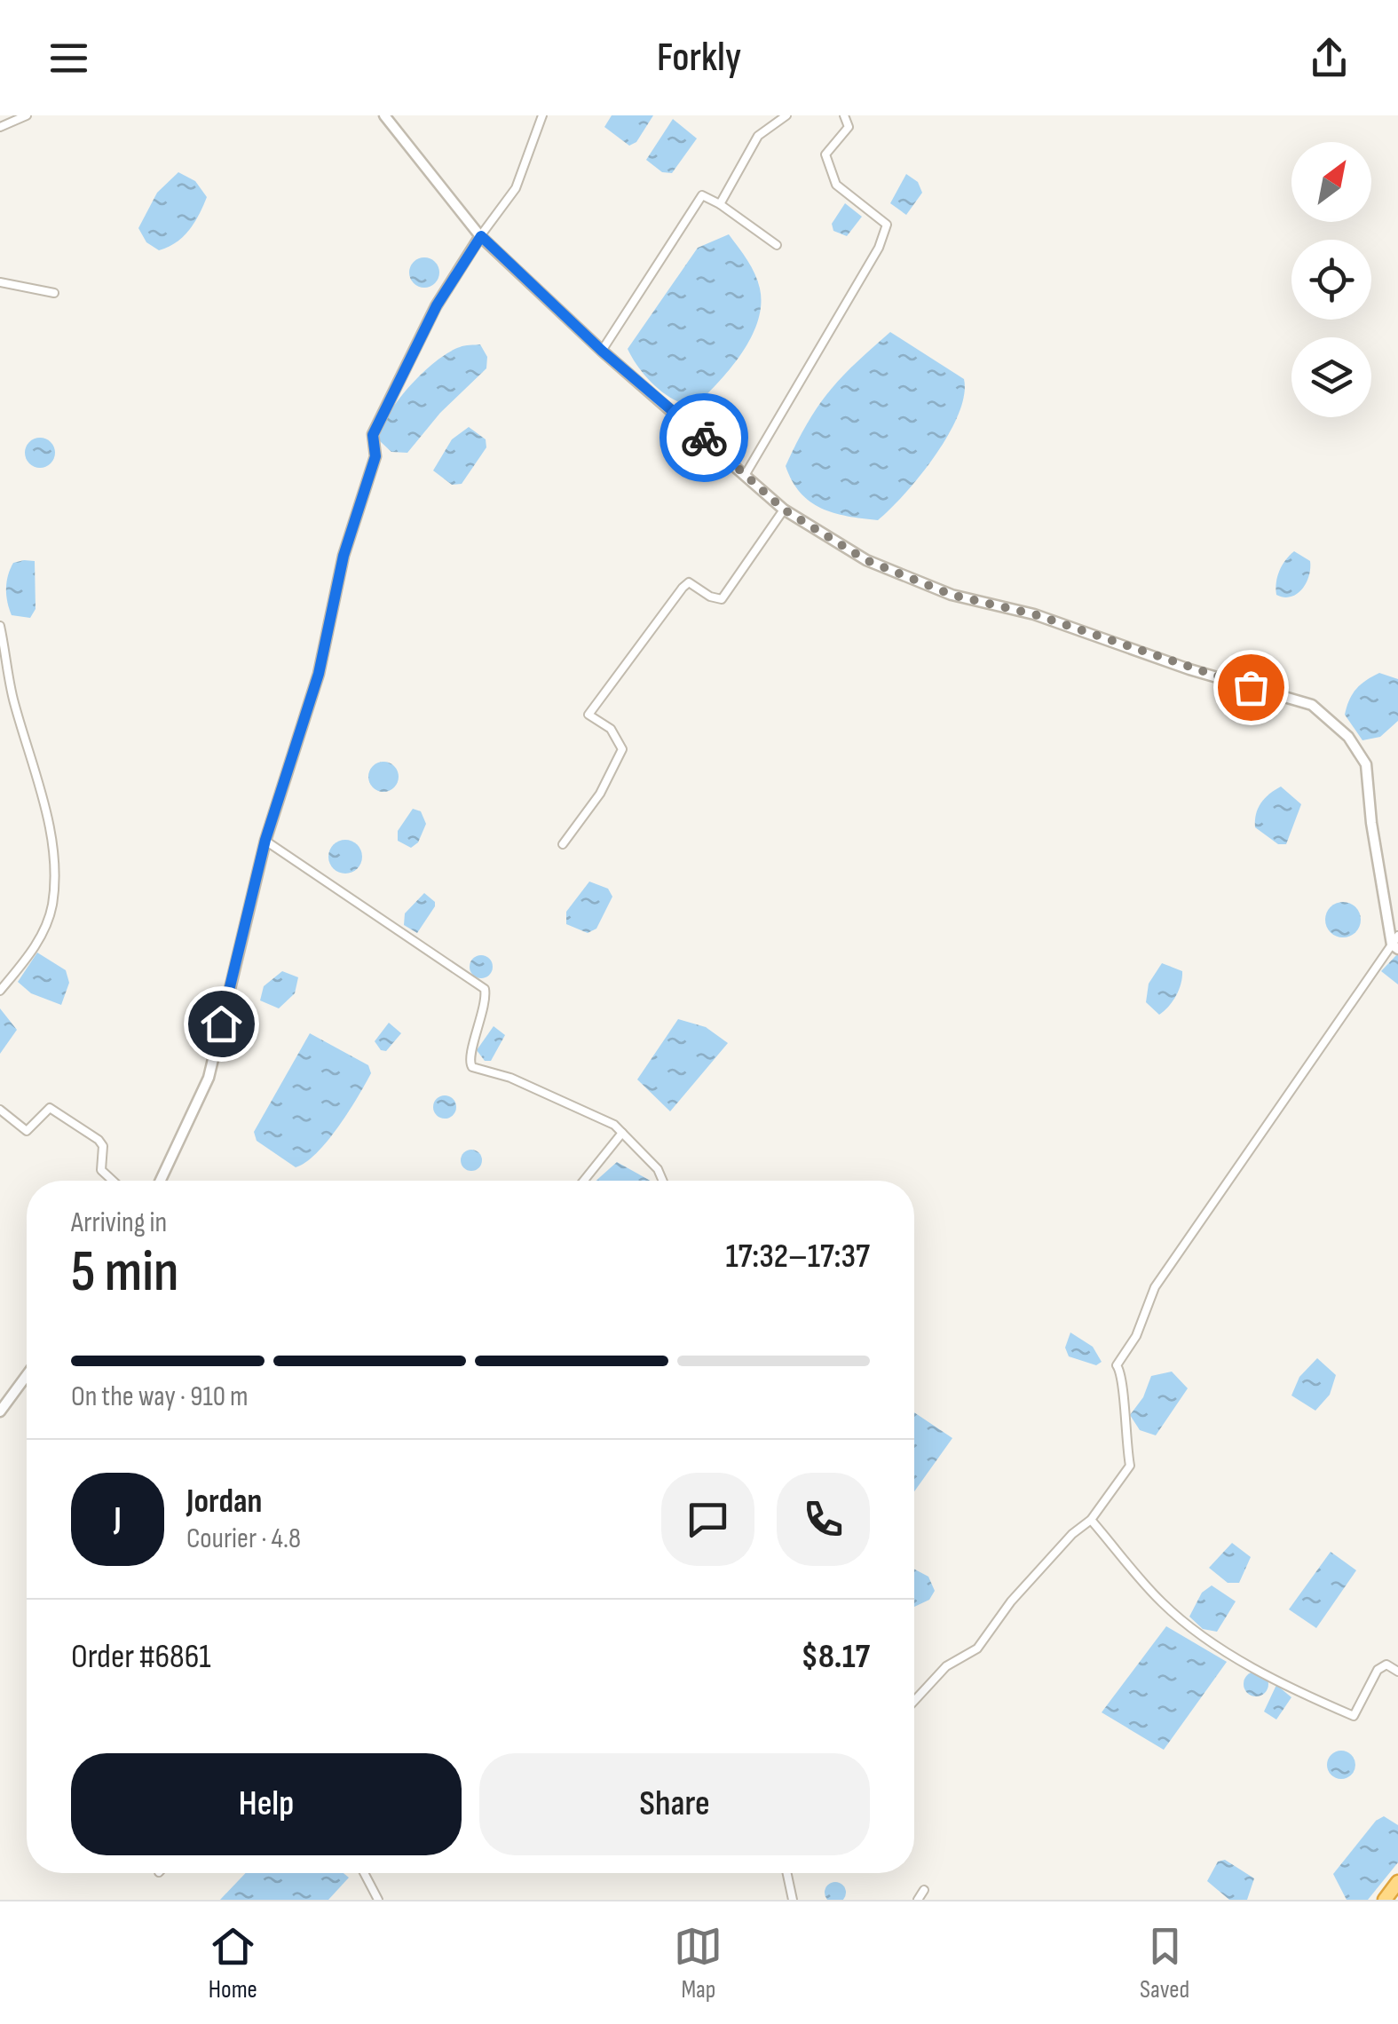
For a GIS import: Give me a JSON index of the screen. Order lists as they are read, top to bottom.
{
  "north": "top right",
  "page": {
    "header": "Forkly",
    "heading": ["5 min", "Arriving in", "17:32–17:37"],
    "panel": [
      "Jordan",
      "Courier · 4.8",
      "Order #6861",
      "$8.17"
    ],
    "bar": "On the way · 910 m",
    "round": "J",
    "buttons": ["Help", "Share"],
    "tabs": ["Home", "Map", "Saved"]
  }
}
